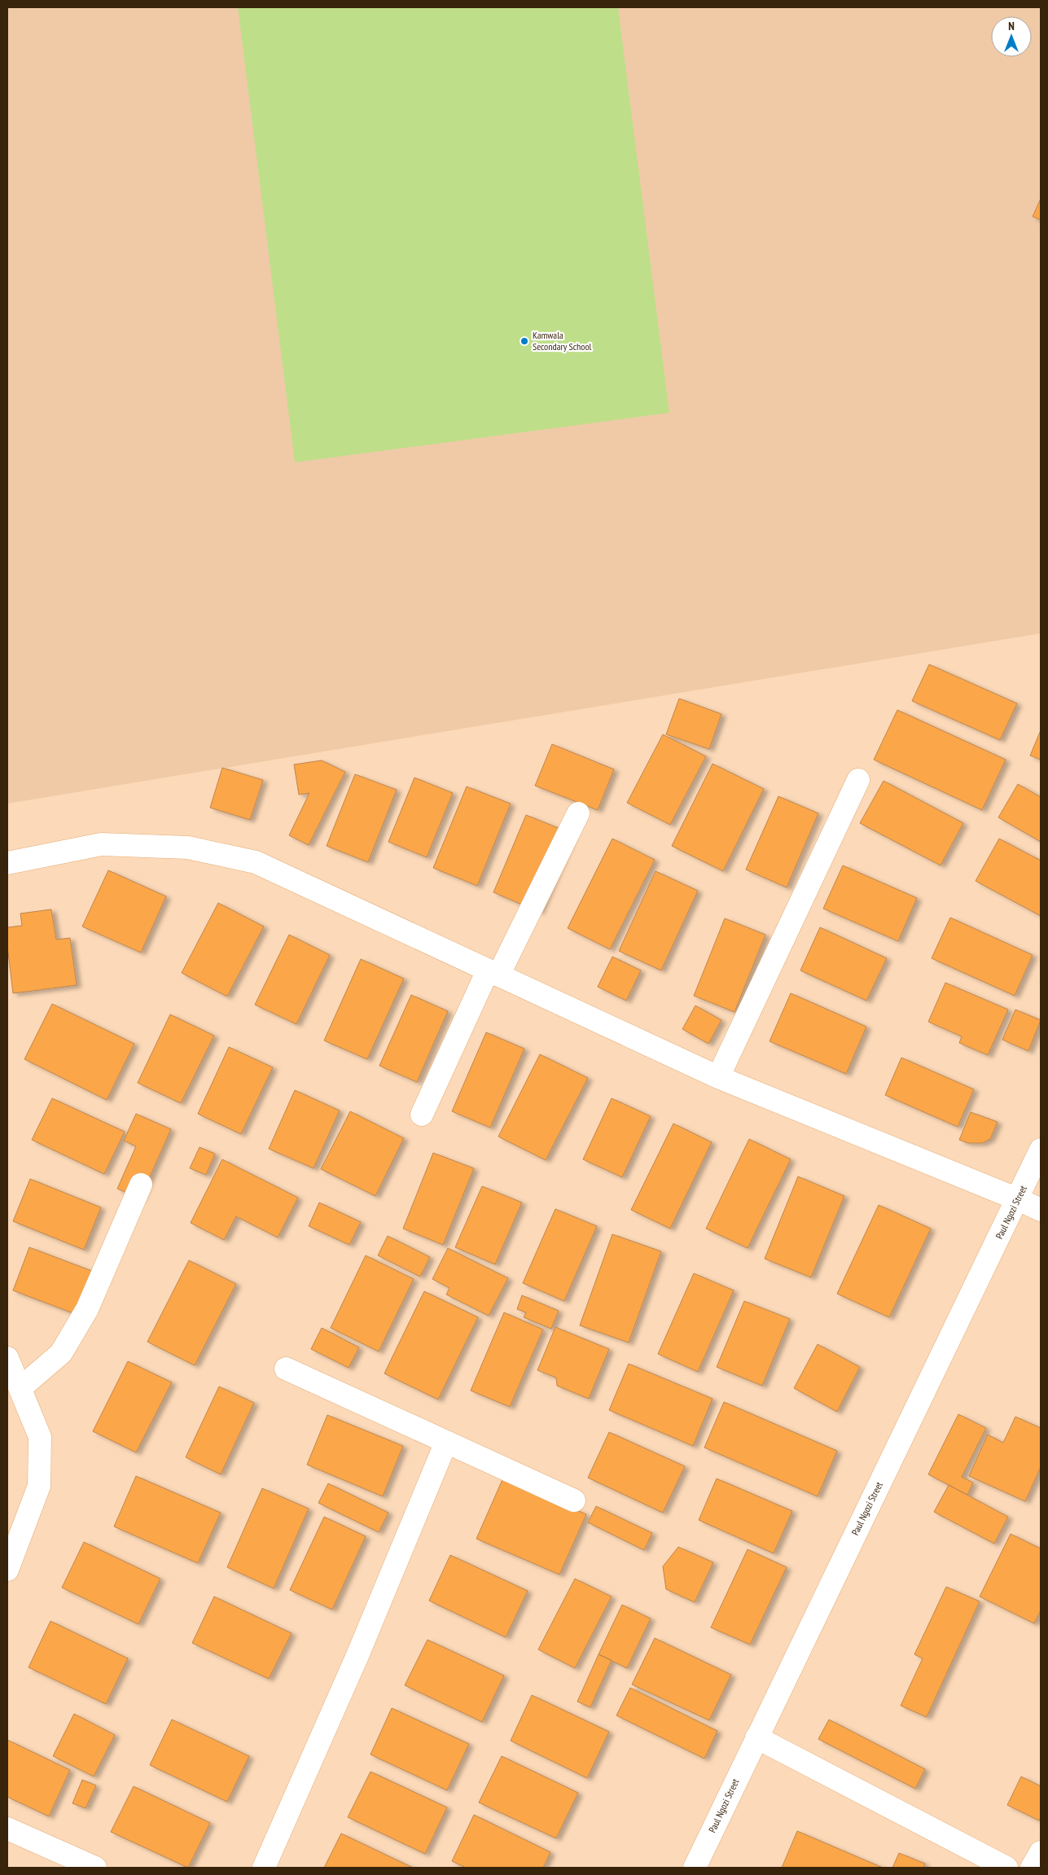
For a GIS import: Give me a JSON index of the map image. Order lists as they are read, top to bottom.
{
  "streets": {
    "street": ["Paul Ngozi Street"]
  },
  "places": ["Kamwala Secondary School"],
  "north": "top"
}
